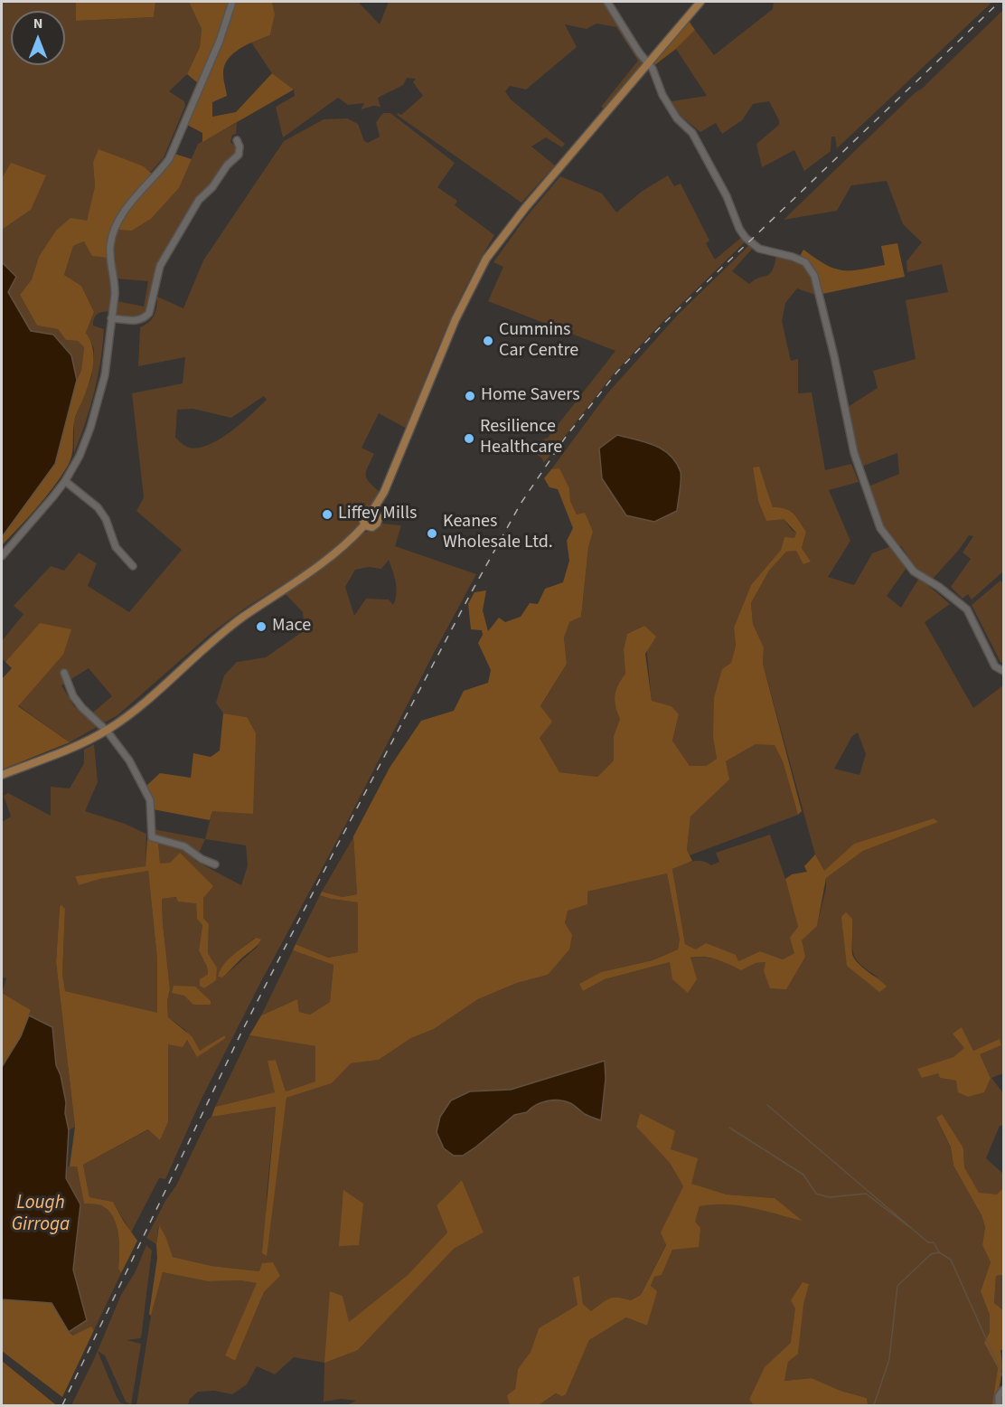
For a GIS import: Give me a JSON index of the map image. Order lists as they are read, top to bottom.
{
  "water": ["Lough Girroga"],
  "places": [
    "Cummins Car Centre",
    "Home Savers",
    "Resilience Healthcare",
    "Liffey Mills",
    "Keanes Wholesale Ltd.",
    "Mace"
  ],
  "north": "top"
}
